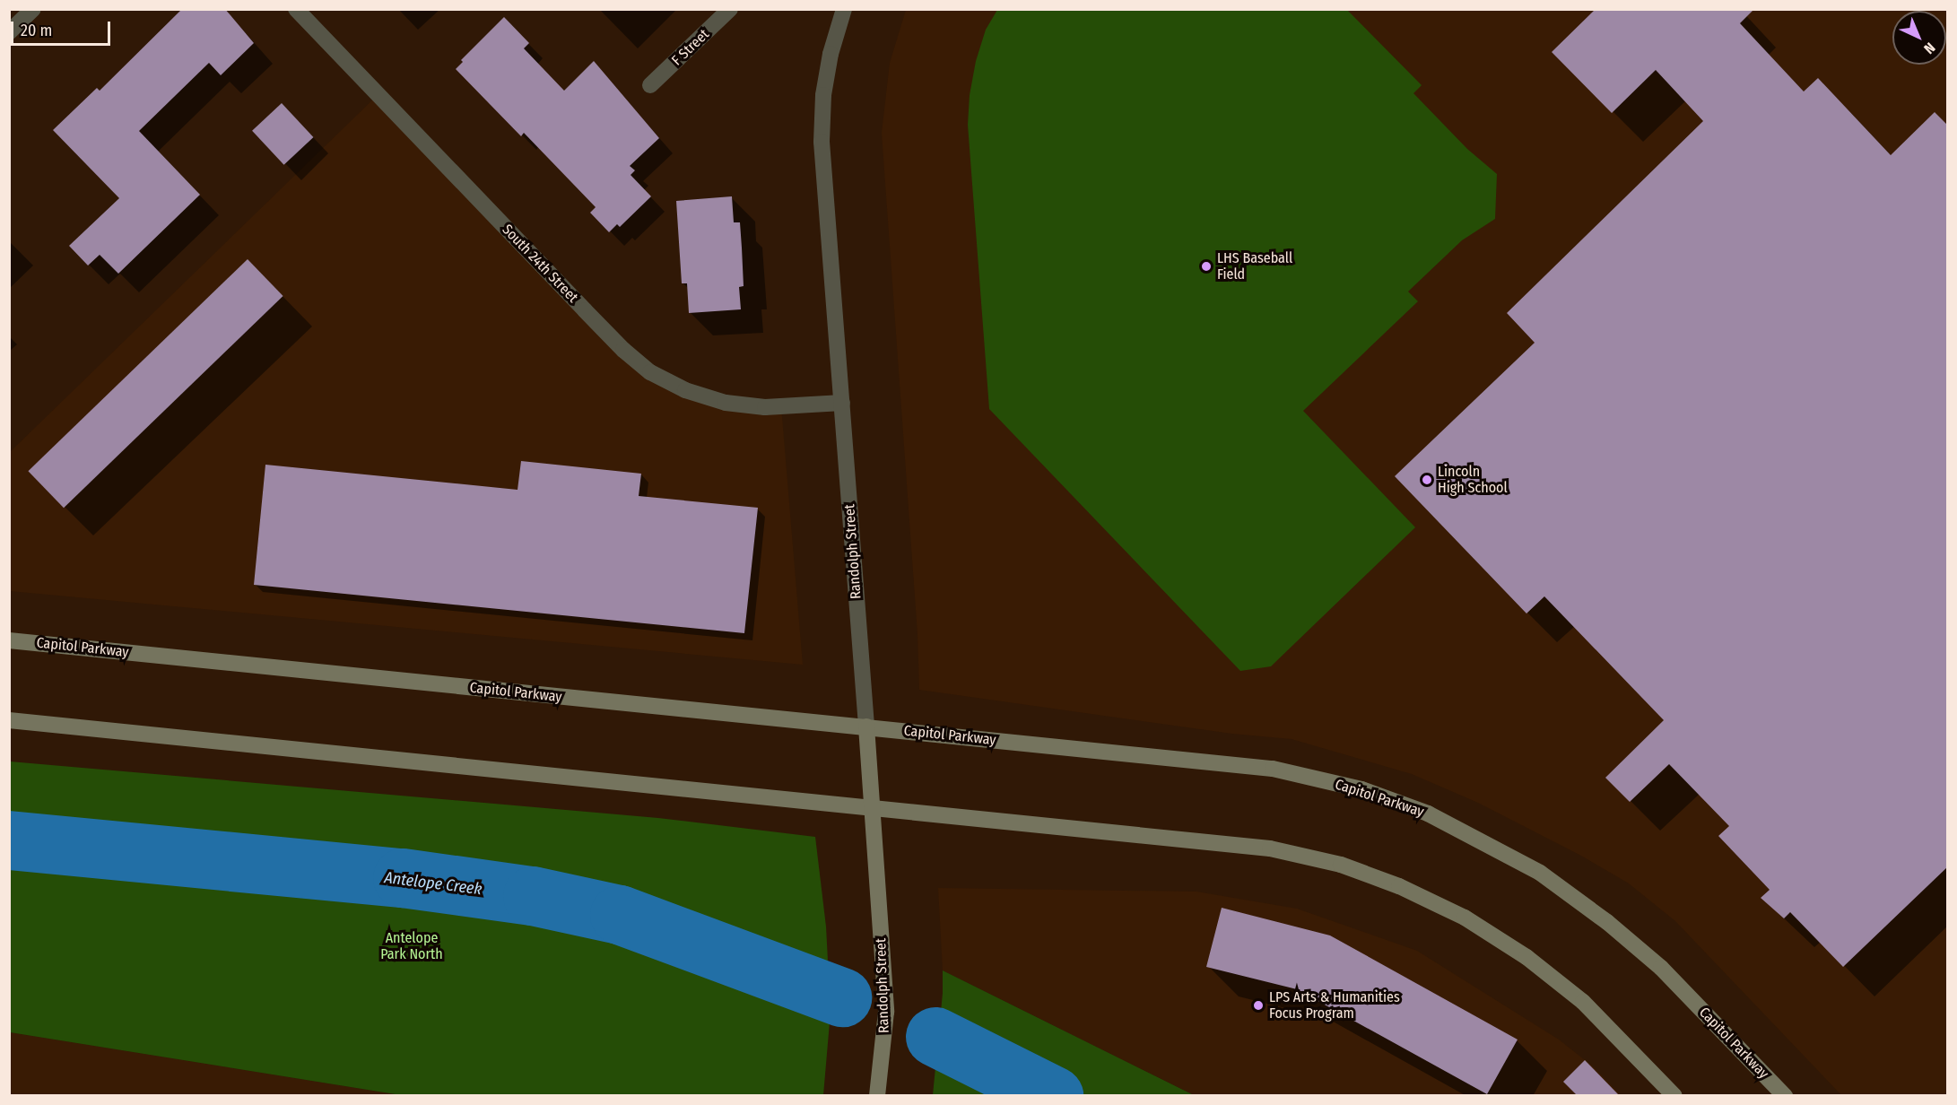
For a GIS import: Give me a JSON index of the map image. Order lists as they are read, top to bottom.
{
  "streets": {
    "main road": ["Randolph Street", "Capitol Parkway"],
    "street": ["F Street", "South 24th Street"]
  },
  "crossings": [
    ["South 24th Street", "Randolph Street"],
    ["Randolph Street", "Capitol Parkway"]
  ],
  "water": ["Antelope Creek"],
  "parks": ["Antelope Park North"],
  "places": ["LHS Baseball Field", "Lincoln High School", "LPS Arts & Humanities Focus Program"],
  "scale_bar": "20 m",
  "north": "bottom right"
}
